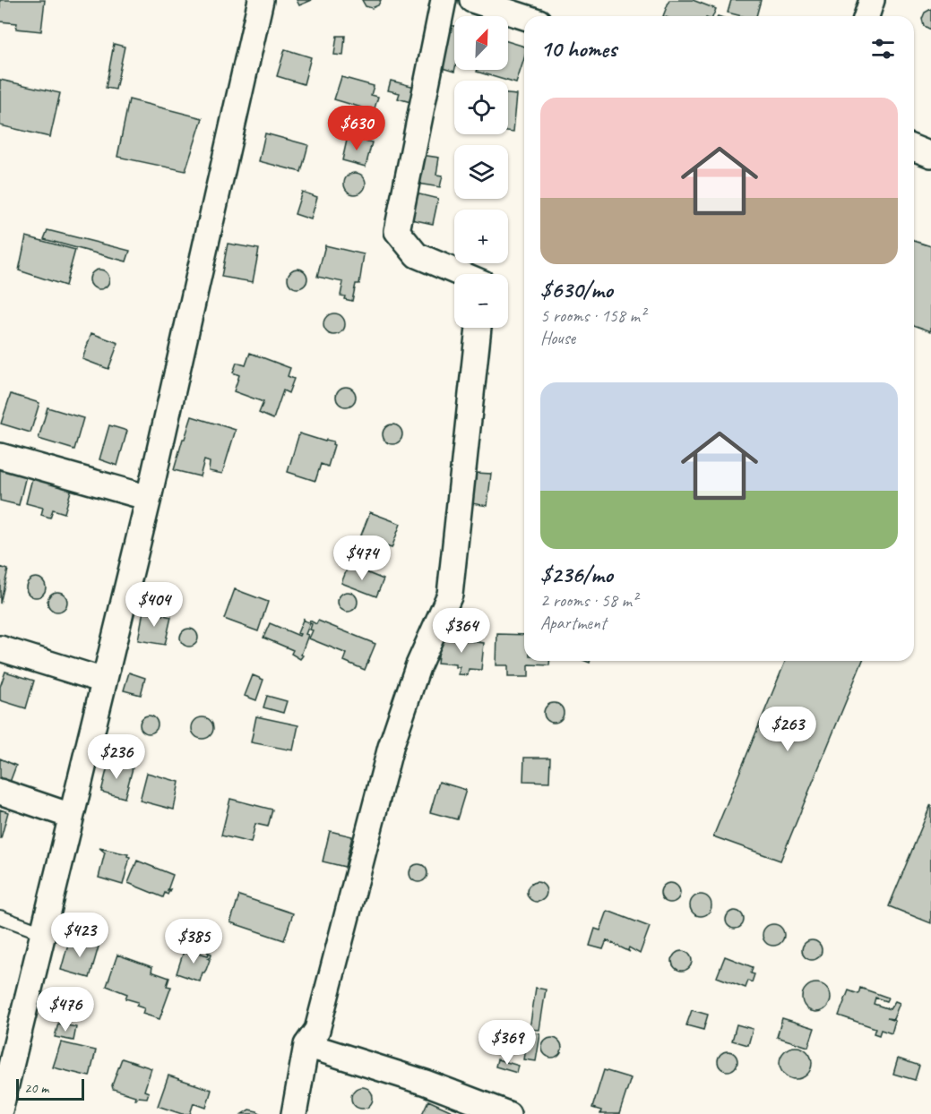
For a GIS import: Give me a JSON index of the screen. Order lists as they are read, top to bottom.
{
  "scale_bar": "20 m",
  "north": "top right",
  "page": {
    "map_buttons": ["+", "−"],
    "heading": "10 homes",
    "list": [
      {
        "name": "$630/mo",
        "note": "5 rooms · 158 m² · House"
      },
      {
        "name": "$236/mo",
        "note": "2 rooms · 58 m² · Apartment"
      }
    ],
    "price": [
      "$630",
      "$474",
      "$404",
      "$364",
      "$263",
      "$236",
      "$423",
      "$385",
      "$476",
      "$369"
    ],
    "scale": "20 m"
  }
}
